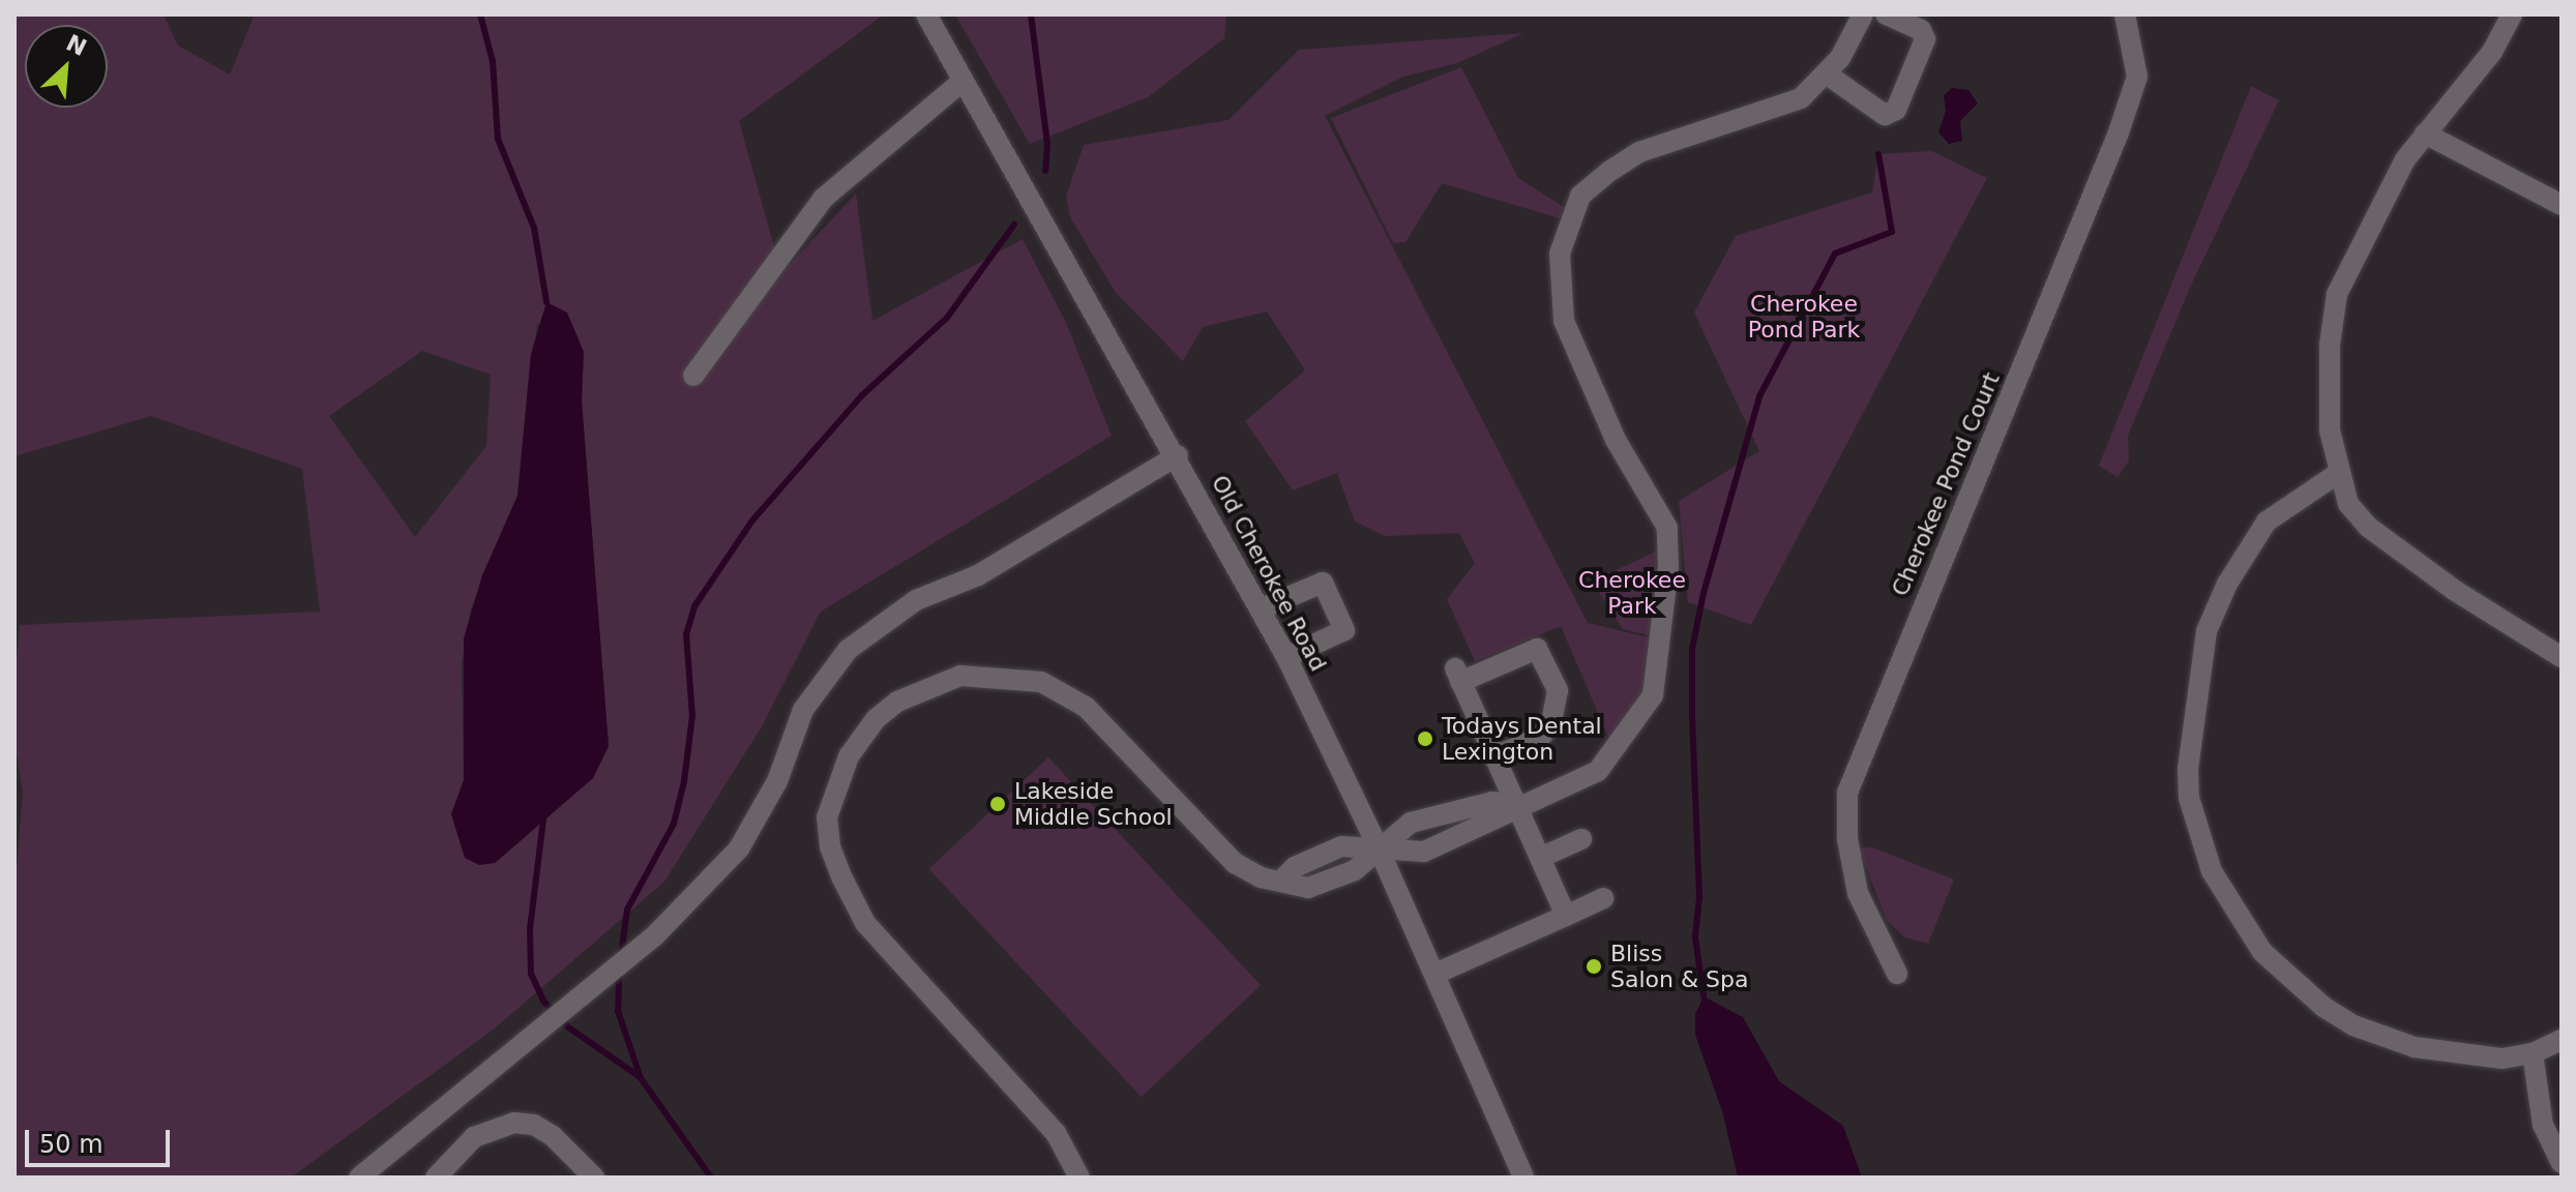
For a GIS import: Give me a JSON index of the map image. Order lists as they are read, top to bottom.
{
  "streets": {
    "street": ["Cherokee Pond Court", "Old Cherokee Road"]
  },
  "parks": ["Cherokee Pond Park", "Cherokee Park"],
  "places": ["Todays Dental Lexington", "Lakeside Middle School", "Bliss Salon & Spa"],
  "scale_bar": "50 m",
  "north": "top right"
}
